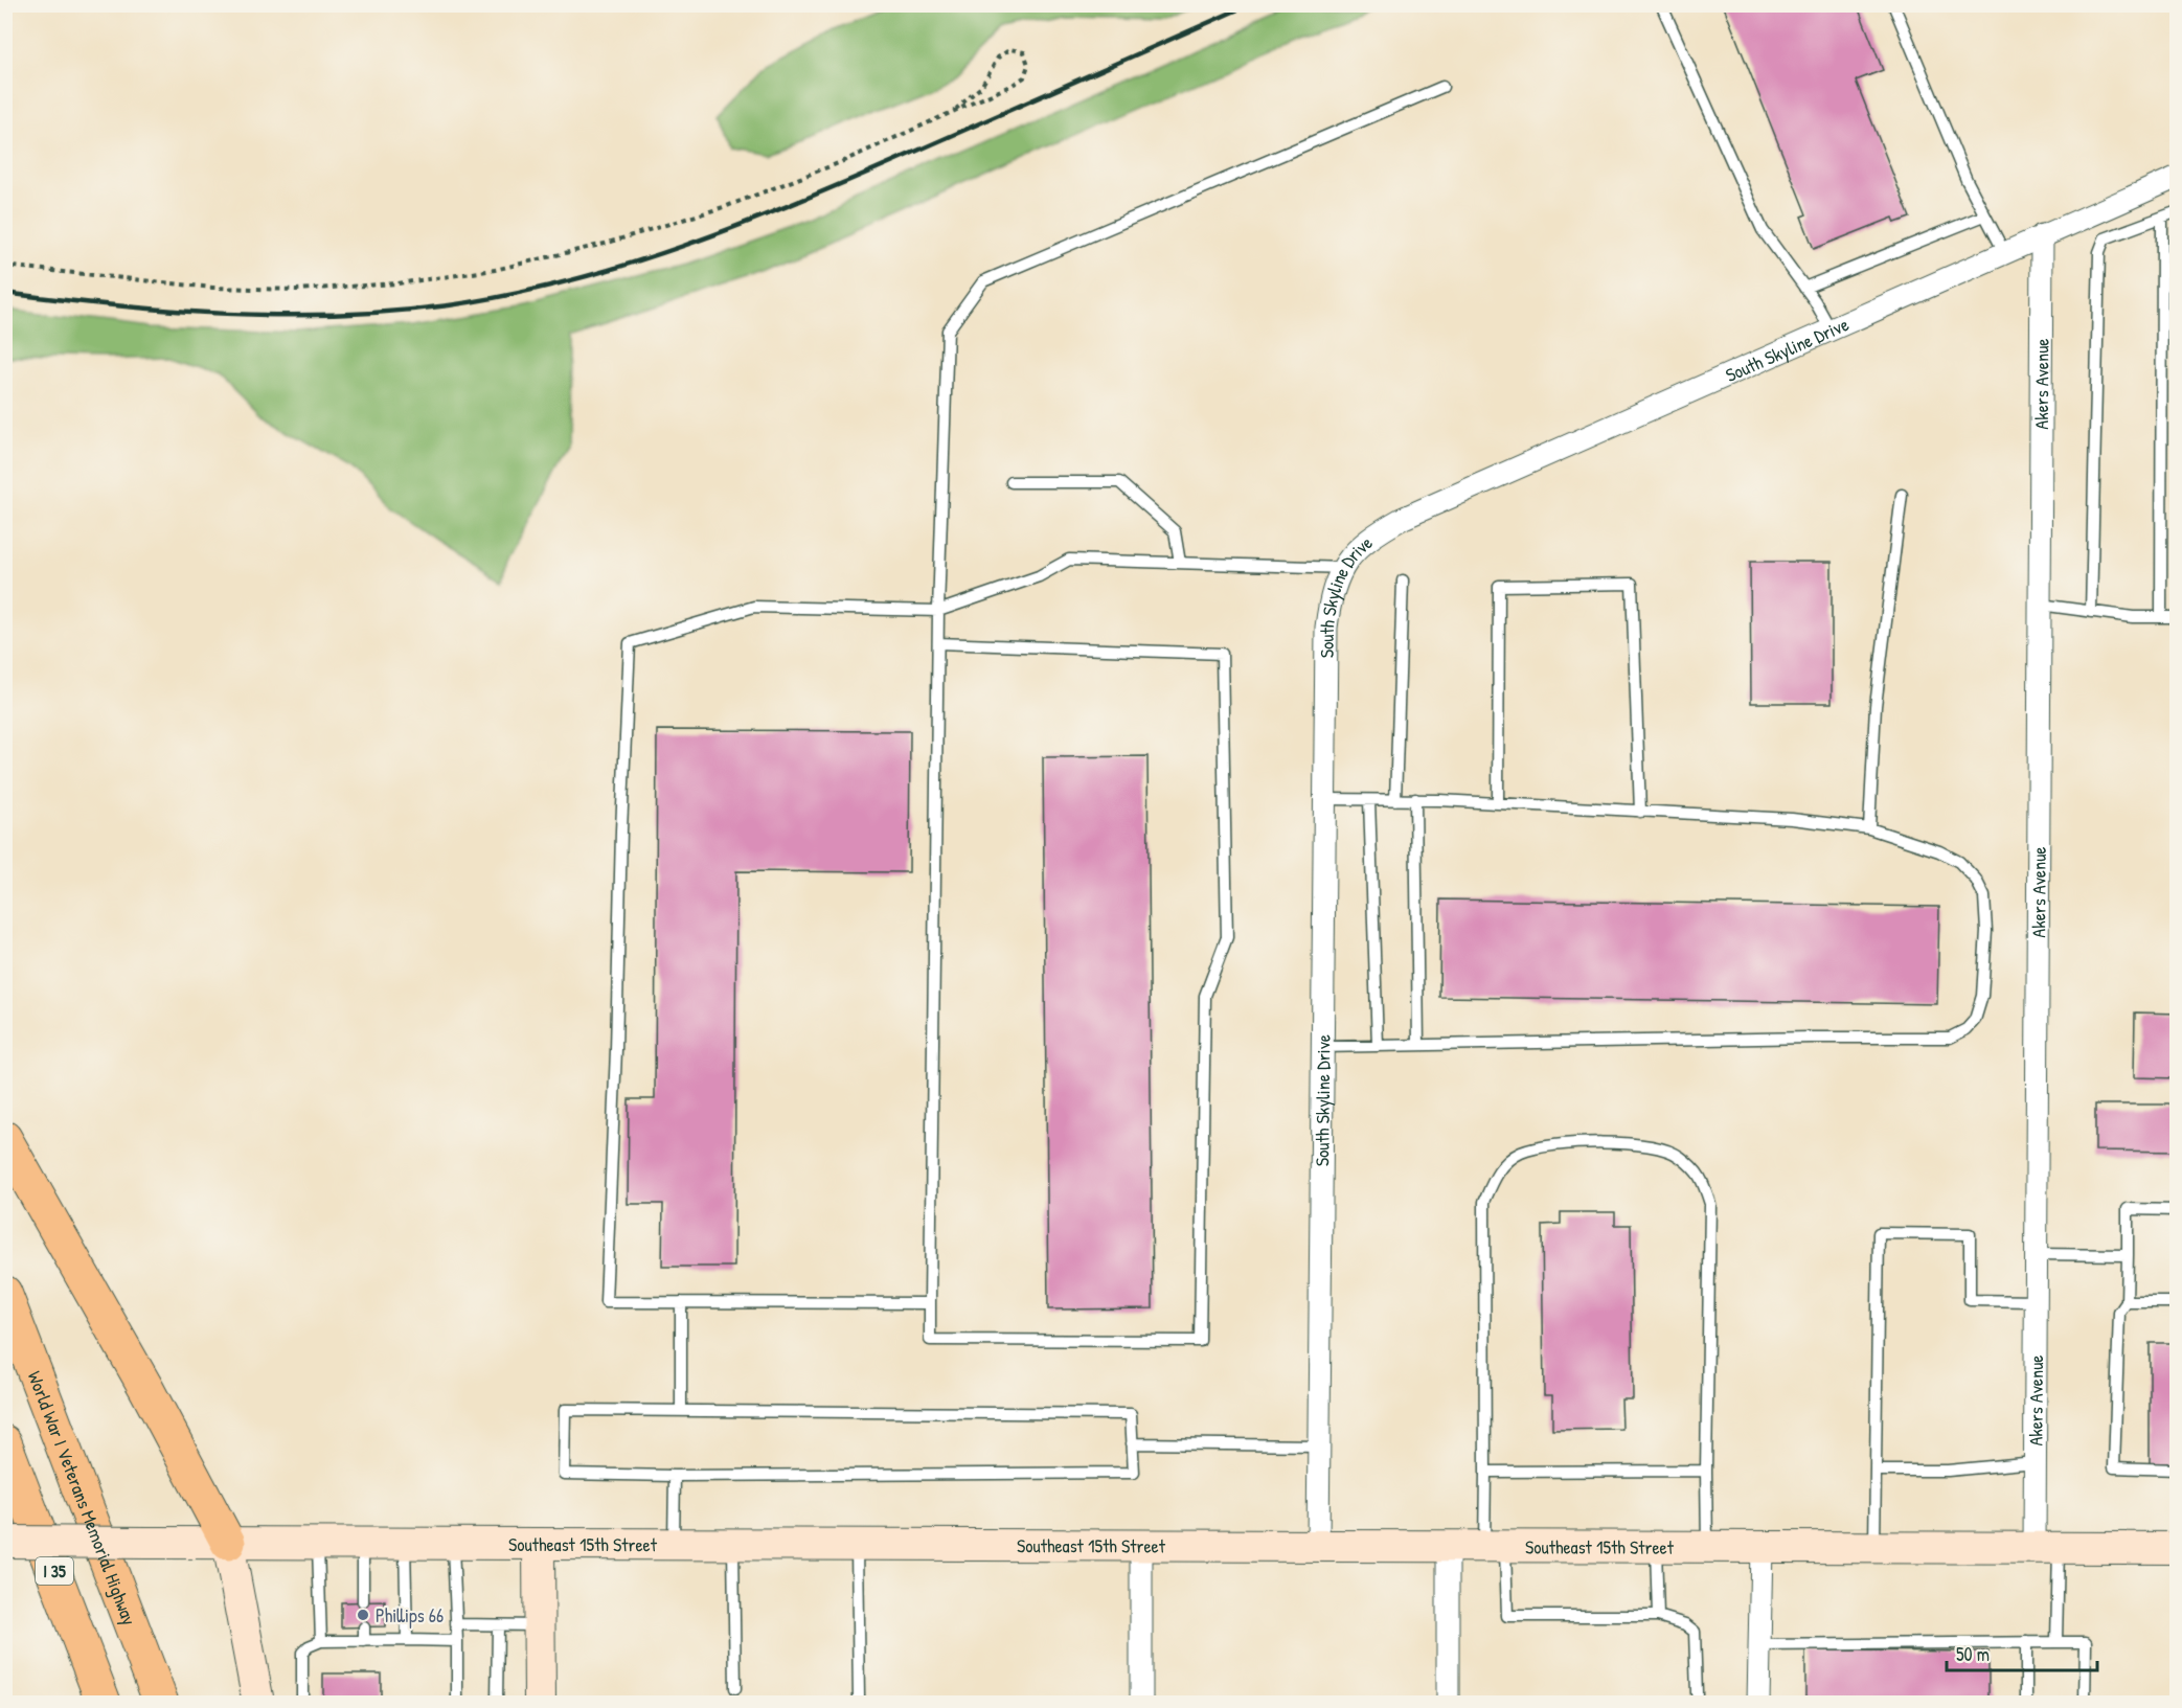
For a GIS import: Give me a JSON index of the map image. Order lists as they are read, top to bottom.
{
  "streets": {
    "highway": ["World War I Veterans Memorial Highway", "I 35"],
    "main road": ["Southeast 15th Street"],
    "street": ["South Skyline Drive", "Akers Avenue"]
  },
  "crossings": [
    ["South Skyline Drive", "Akers Avenue"],
    ["South Skyline Drive", "Southeast 15th Street"],
    ["Akers Avenue", "Southeast 15th Street"]
  ],
  "places": ["Phillips 66"],
  "scale_bar": "50 m"
}
